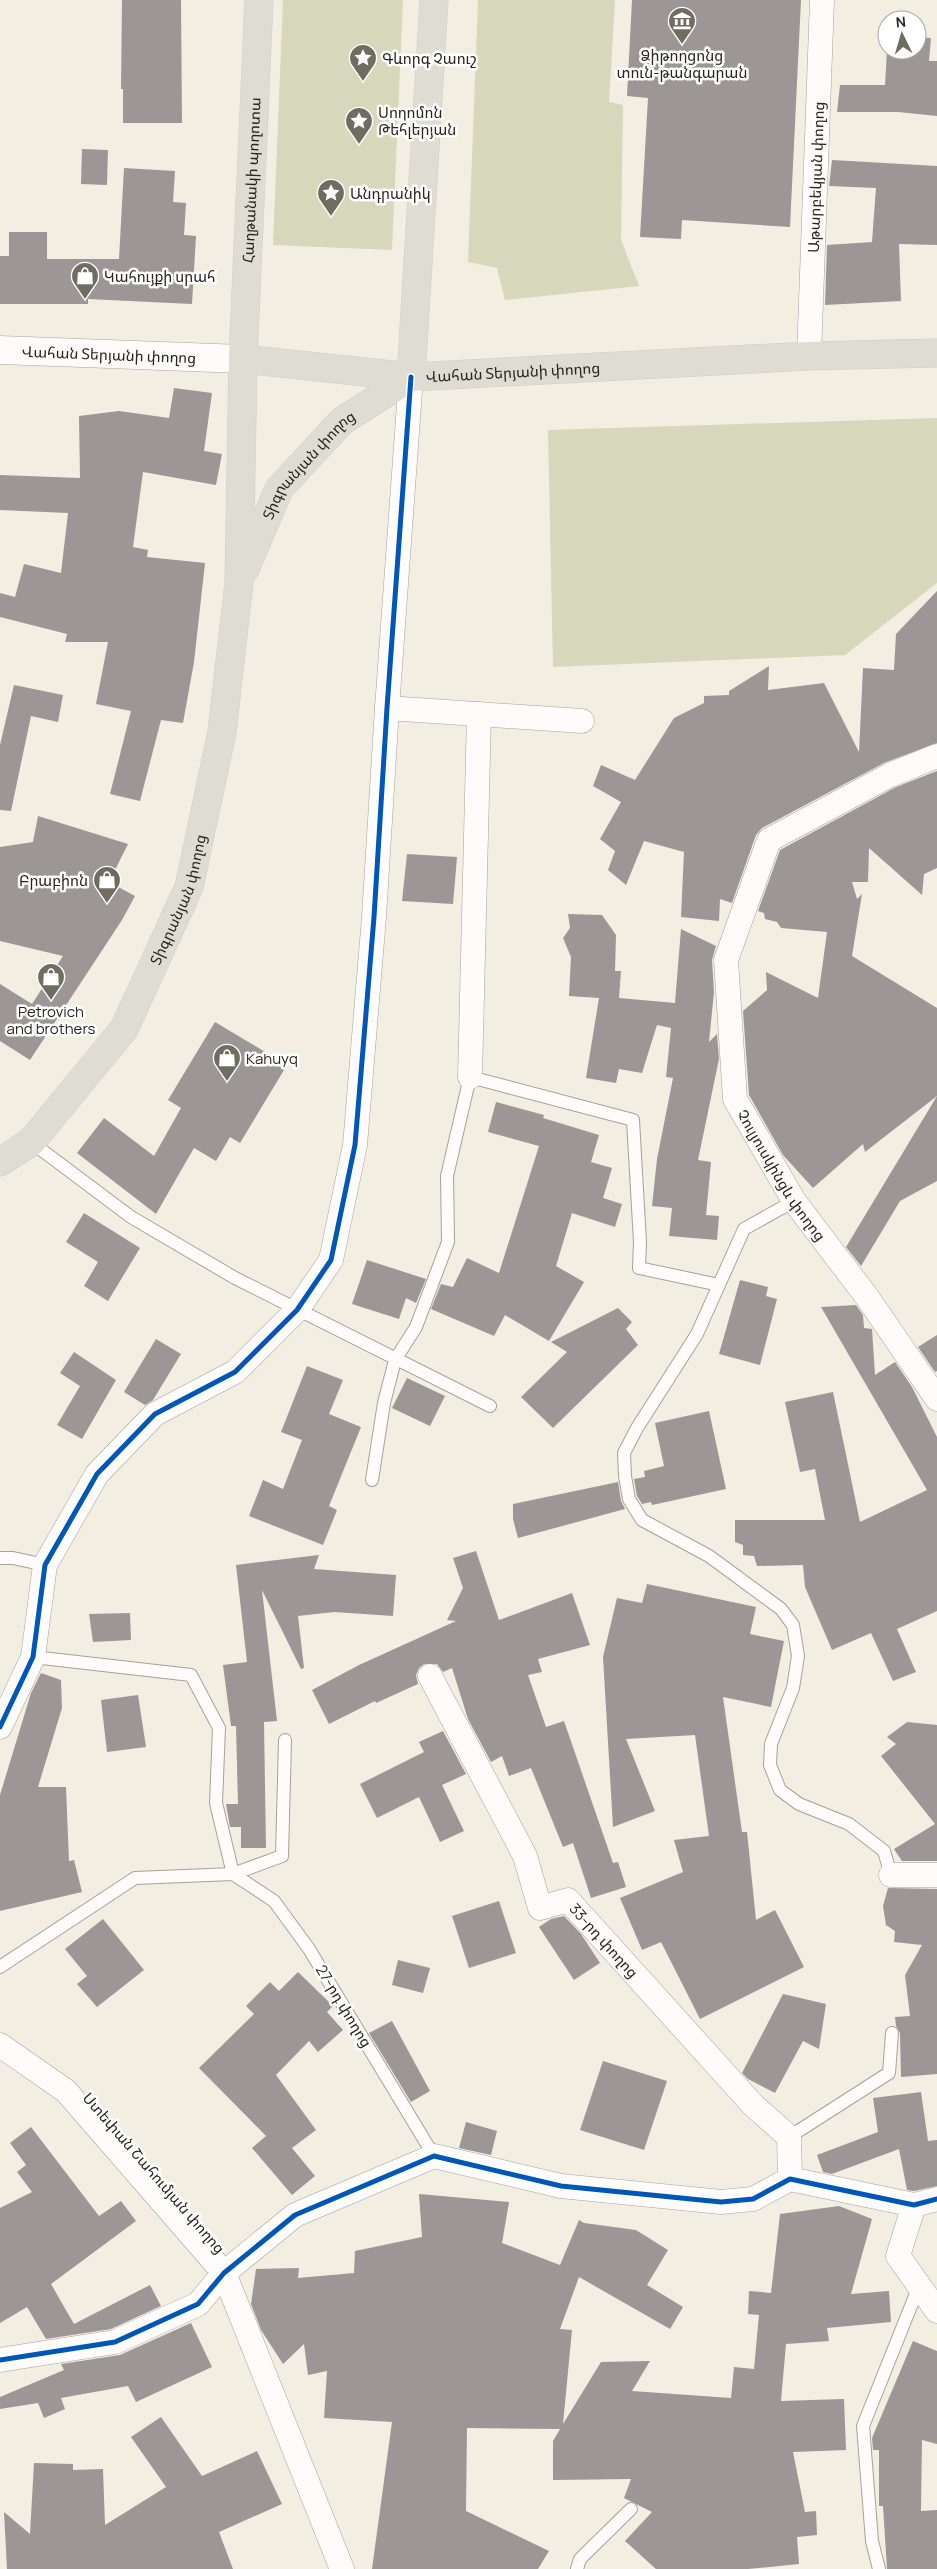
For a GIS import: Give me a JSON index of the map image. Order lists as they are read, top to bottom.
{
  "streets": {
    "highway": ["Հաղթանակի պողոտա", "Վահան Տերյանի փողոց", "Տիգրանյան փողոց"],
    "street": [
      "Աթարբեկյան փողոց",
      "Չուլյուսկինցև փողոց",
      "33-րդ փողոց",
      "Ստեփան Շահումյան փողոց"
    ],
    "lane": ["27-րդ փողոց"]
  },
  "crossings": [
    ["Աթարբեկյան փողոց", "Վահան Տերյանի փողոց"],
    ["Հաղթանակի պողոտա", "Վահան Տերյանի փողոց"],
    ["Հաղթանակի պողոտա", "Տիգրանյան փողոց"],
    ["Վահան Տերյանի փողոց", "Տիգրանյան փողոց"]
  ],
  "places": {
    "museum": ["Ձիթողցոնց տուն-թանգարան"],
    "place": ["Գևորգ Չաուշ", "Սողոմոն Թեհլերյան", "Անդրանիկ"],
    "shop": [
      "Կահույքի սրահ",
      "Բրաբիոն",
      "Petrovich and brothers",
      "Kahuyq"
    ]
  },
  "north": "top"
}
